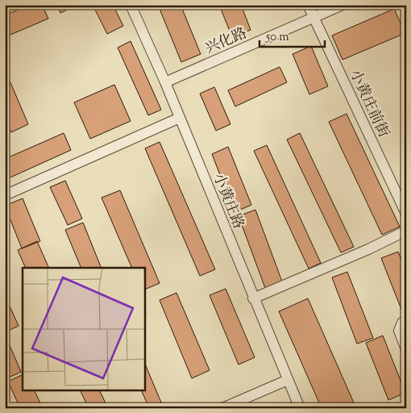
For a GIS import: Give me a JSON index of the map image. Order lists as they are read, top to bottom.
{
  "streets": {
    "street": ["兴化路", "小黄庄前街", "小黄庄路"]
  },
  "crossings": [
    ["兴化路", "小黄庄前街"],
    ["兴化路", "小黄庄路"]
  ],
  "scale_bar": "50 m"
}
